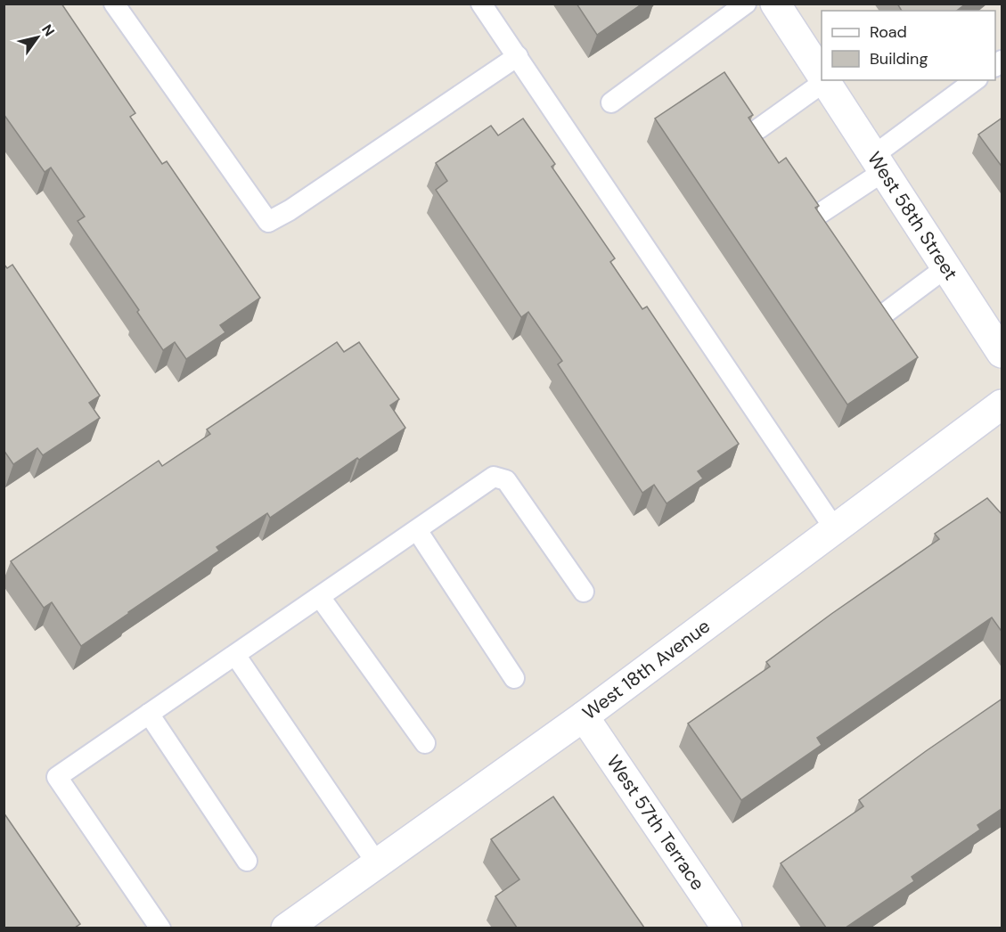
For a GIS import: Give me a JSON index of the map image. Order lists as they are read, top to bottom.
{
  "streets": {
    "street": ["West 58th Street", "West 18th Avenue", "West 57th Terrace"]
  },
  "crossings": [
    ["West 18th Avenue", "West 57th Terrace"]
  ],
  "legend": ["Road", "Building"],
  "north": "top right"
}
